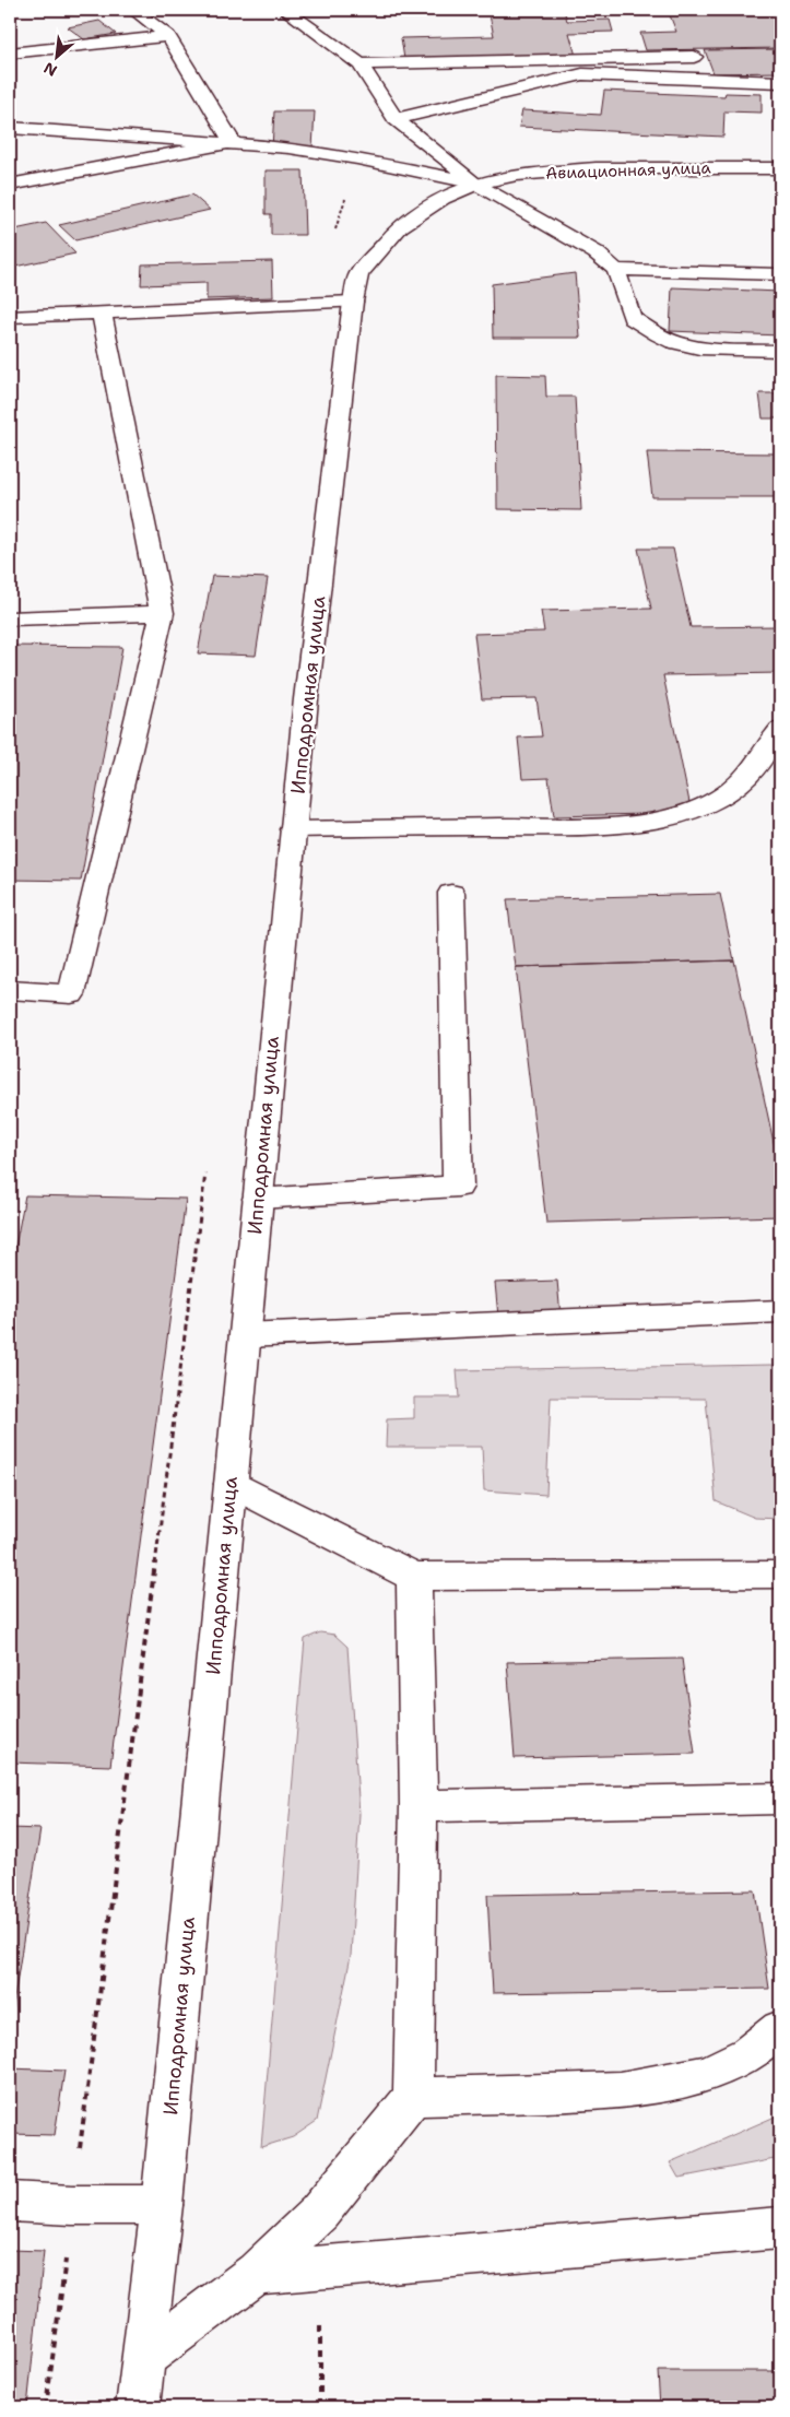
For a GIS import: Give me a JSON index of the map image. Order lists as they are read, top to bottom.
{
  "streets": {
    "main road": ["Авиационная улица", "Ипподромная улица"]
  },
  "crossings": [
    ["Авиационная улица", "Ипподромная улица"]
  ],
  "north": "bottom left"
}
